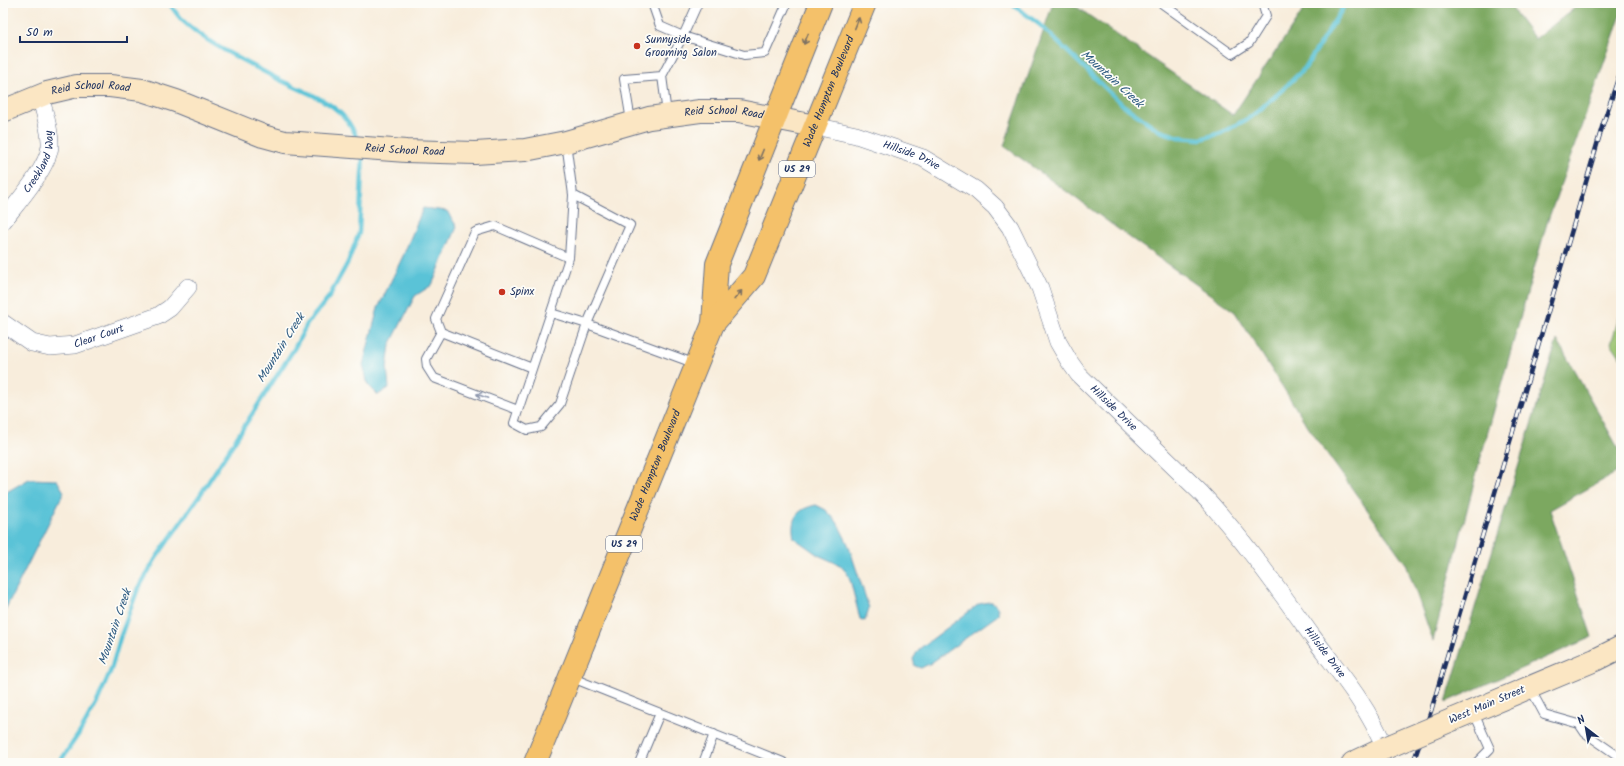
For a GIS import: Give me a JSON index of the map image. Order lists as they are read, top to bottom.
{
  "streets": {
    "main road": ["Wade Hampton Boulevard", "US 29"],
    "street": [
      "Reid School Road",
      "Hillside Drive",
      "Creekland Way",
      "Clear Court",
      "West Main Street"
    ]
  },
  "crossings": [
    ["Reid School Road", "Wade Hampton Boulevard"],
    ["Reid School Road", "Hillside Drive"],
    ["Reid School Road", "Creekland Way"],
    ["Wade Hampton Boulevard", "Hillside Drive"],
    ["Hillside Drive", "West Main Street"]
  ],
  "water": ["Mountain Creek"],
  "places": ["Sunnyside Grooming Salon", "Spinx"],
  "scale_bar": "50 m",
  "north": "top left"
}
